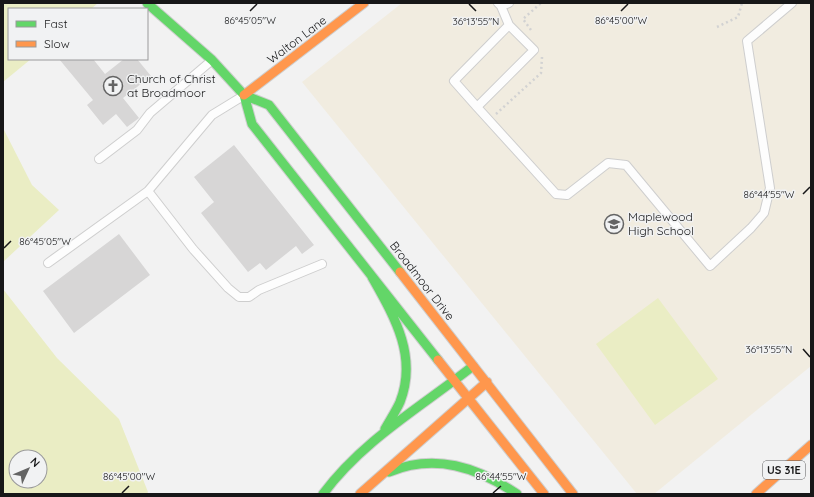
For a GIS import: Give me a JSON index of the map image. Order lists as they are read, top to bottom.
{
  "streets": {
    "main road": ["Walton Lane", "Broadmoor Drive", "US 31E"]
  },
  "crossings": [
    ["Walton Lane", "Broadmoor Drive"]
  ],
  "places": {
    "church": ["Church of Christ at Broadmoor"],
    "school or university": ["Maplewood High School"]
  },
  "legend": ["Fast", "Slow"],
  "north": "top right",
  "coordinates": [
    "86°45'05\"W",
    "86°45'00\"W",
    "36°13'55\"N",
    "86°44'55\"W"
  ]
}
